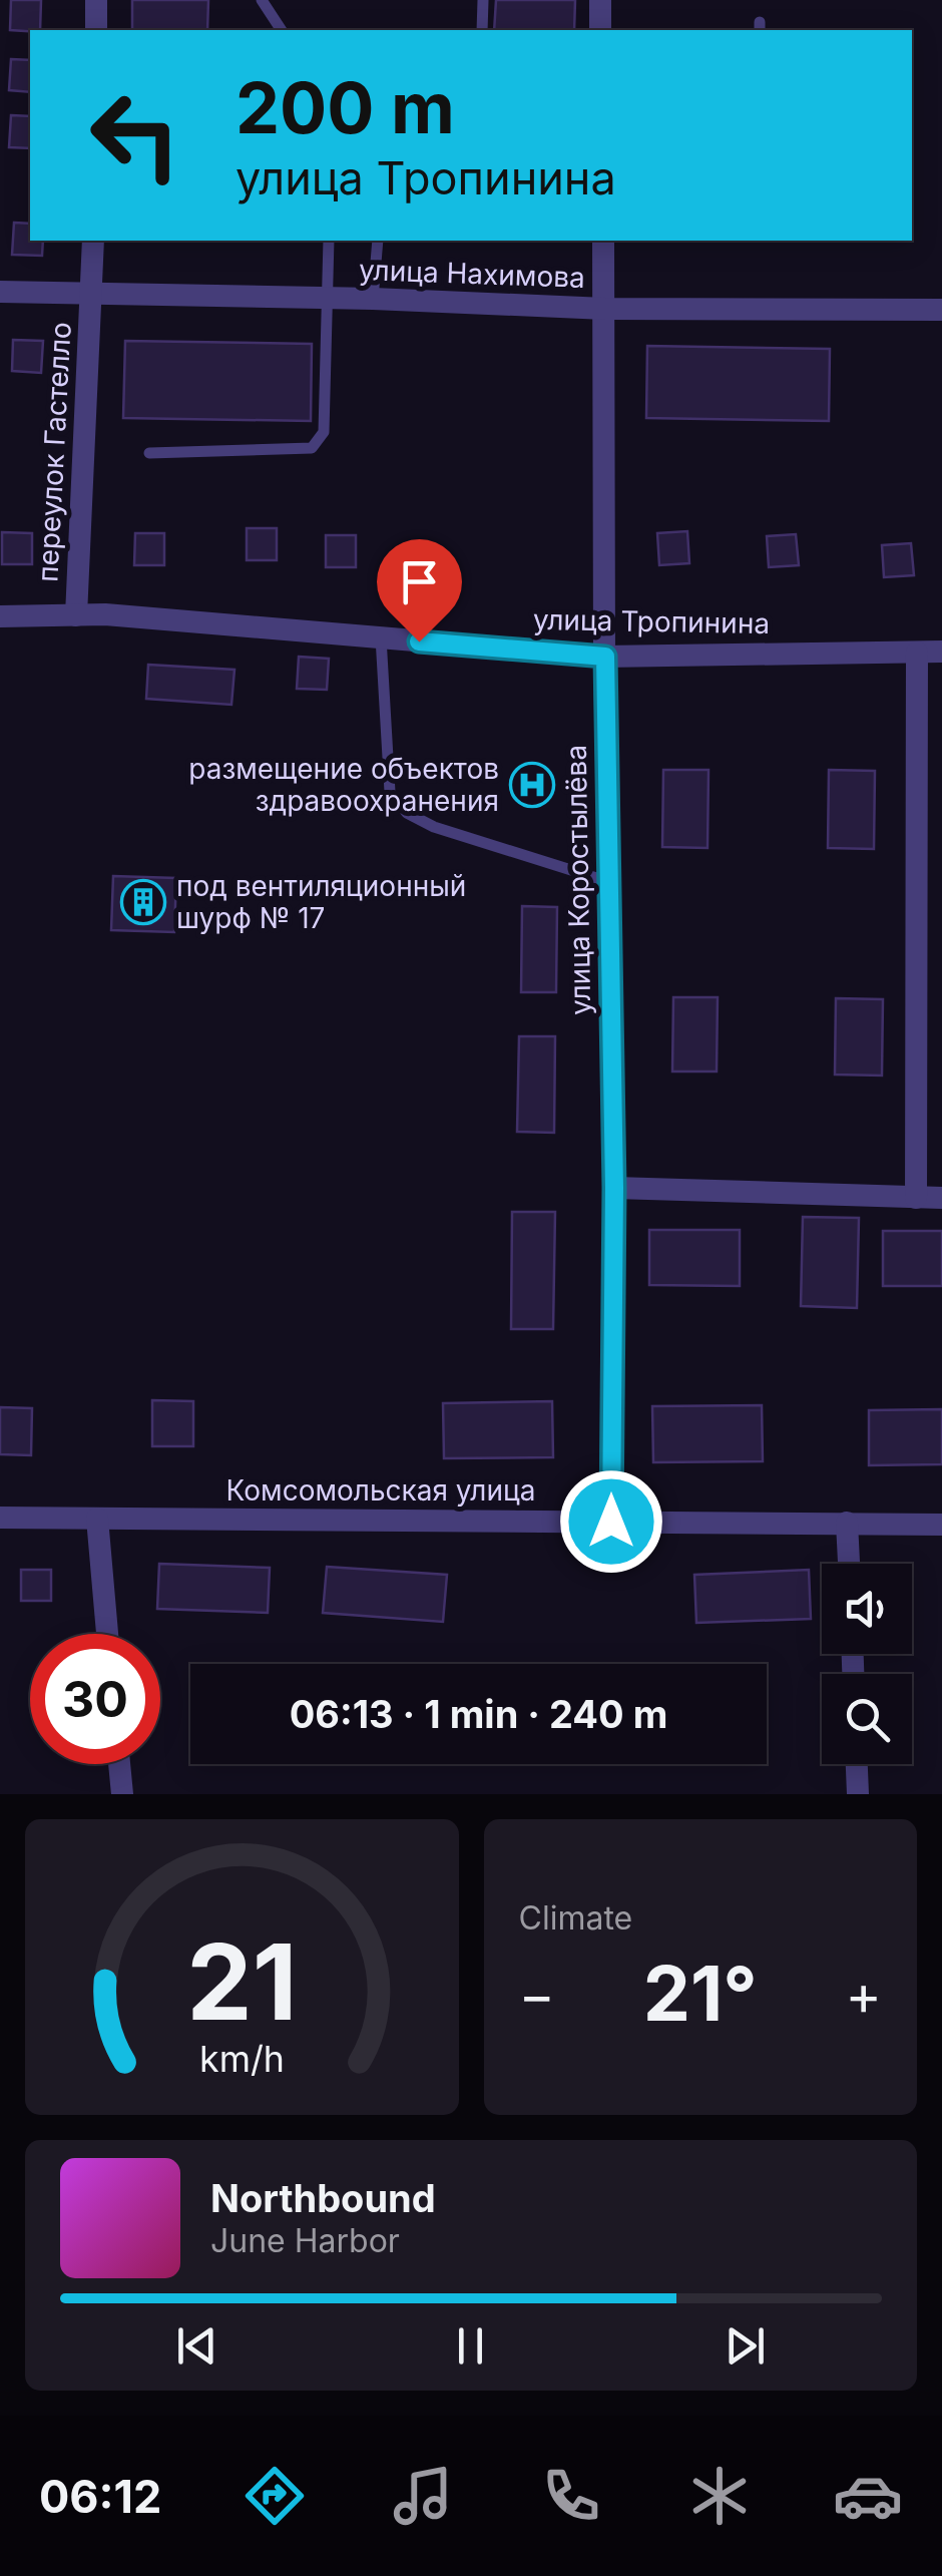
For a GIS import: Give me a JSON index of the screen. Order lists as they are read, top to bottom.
{
  "streets": {
    "street": [
      "улица Нахимова",
      "переулок Гастелло",
      "улица Тропинина",
      "улица Коростылёва",
      "Комсомольская улица"
    ]
  },
  "crossings": [
    ["улица Нахимова", "переулок Гастелло"],
    ["улица Нахимова", "улица Коростылёва"],
    ["переулок Гастелло", "улица Тропинина"],
    ["улица Тропинина", "улица Коростылёва"],
    ["улица Коростылёва", "Комсомольская улица"]
  ],
  "places": {
    "hospital": ["размещение объектов здравоохранения"],
    "building": ["под вентиляционный шурф № 17"]
  },
  "page": {
    "turn": ["200 m", "улица Тропинина"],
    "limit": "30",
    "trip": "06:13 · 1 min · 240 m",
    "tile": "Climate",
    "heat": ["−", "21°", "+"],
    "song": ["Northbound", "June Harbor"],
    "tabs": "06:12",
    "gauge": ["21", "km/h"]
  }
}
